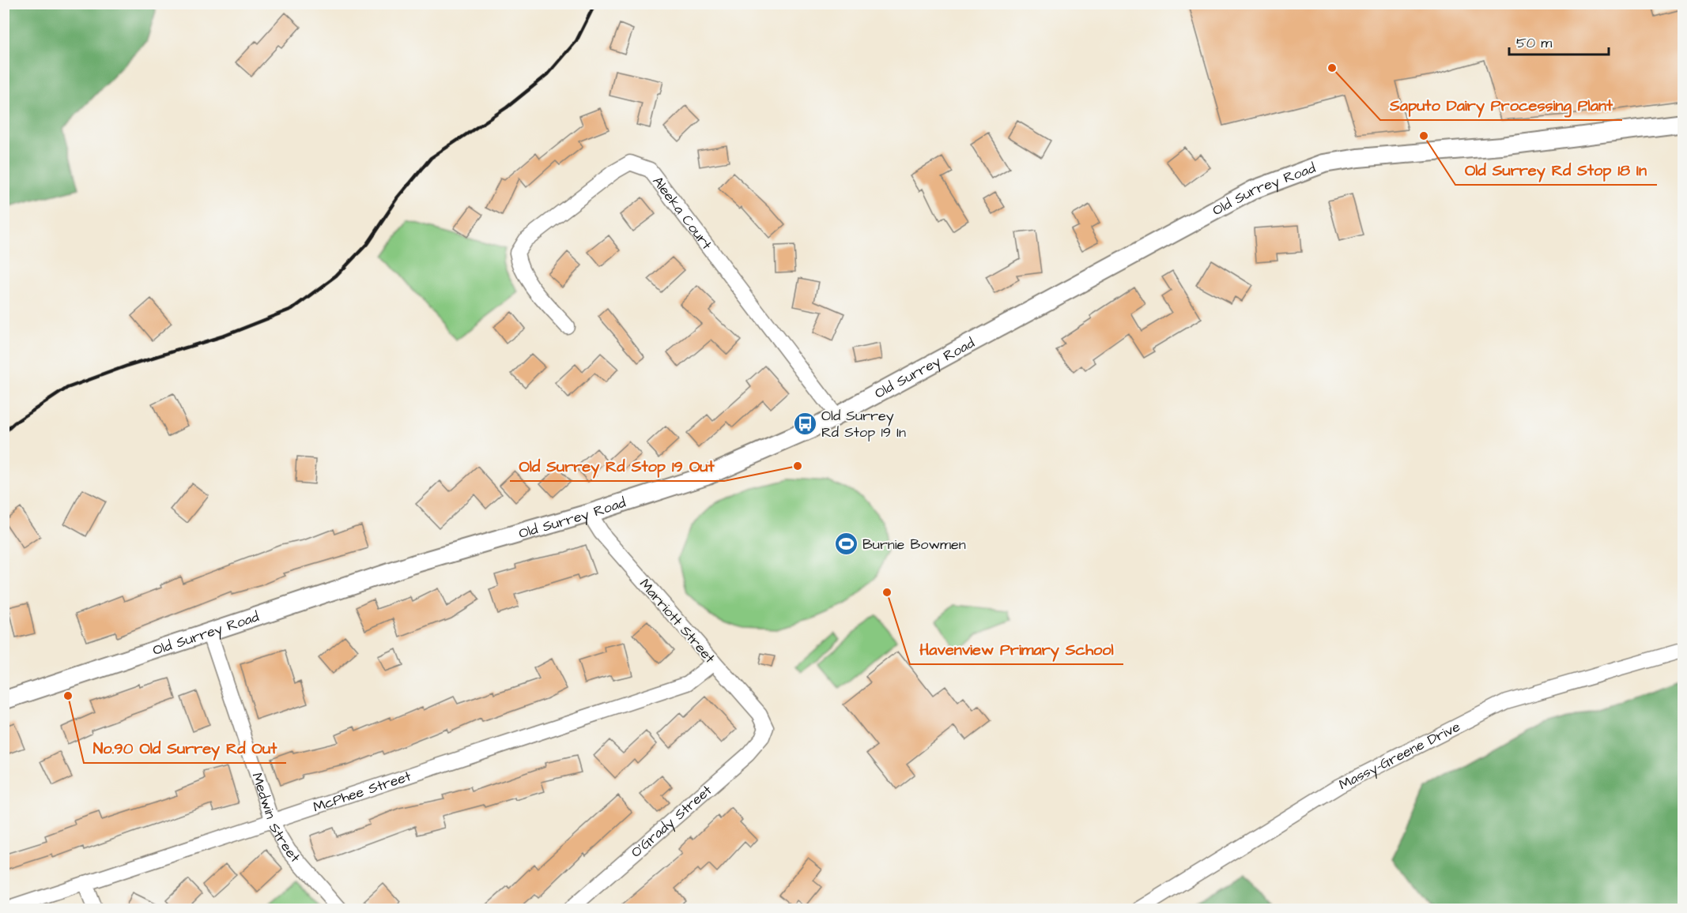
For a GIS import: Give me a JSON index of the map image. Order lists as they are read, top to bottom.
{
  "streets": {
    "main road": ["Old Surrey Road"],
    "street": [
      "Aleeka Court",
      "Marriott Street",
      "Massy-Greene Drive",
      "McPhee Street",
      "Medwin Street",
      "O'Grady Street"
    ]
  },
  "crossings": [
    ["Old Surrey Road", "Aleeka Court"],
    ["Old Surrey Road", "Marriott Street"],
    ["Old Surrey Road", "Medwin Street"],
    ["Marriott Street", "McPhee Street"],
    ["Marriott Street", "O'Grady Street"],
    ["McPhee Street", "Medwin Street"]
  ],
  "places": {
    "other": [
      "Saputo Dairy Processing Plant",
      "Old Surrey Rd Stop 18 In",
      "Old Surrey Rd Stop 19 Out",
      "Havenview Primary School",
      "No.90 Old Surrey Rd Out"
    ],
    "bus stop": ["Old Surrey Rd Stop 19 In"],
    "sports": ["Burnie Bowmen"]
  },
  "scale_bar": "50 m"
}
